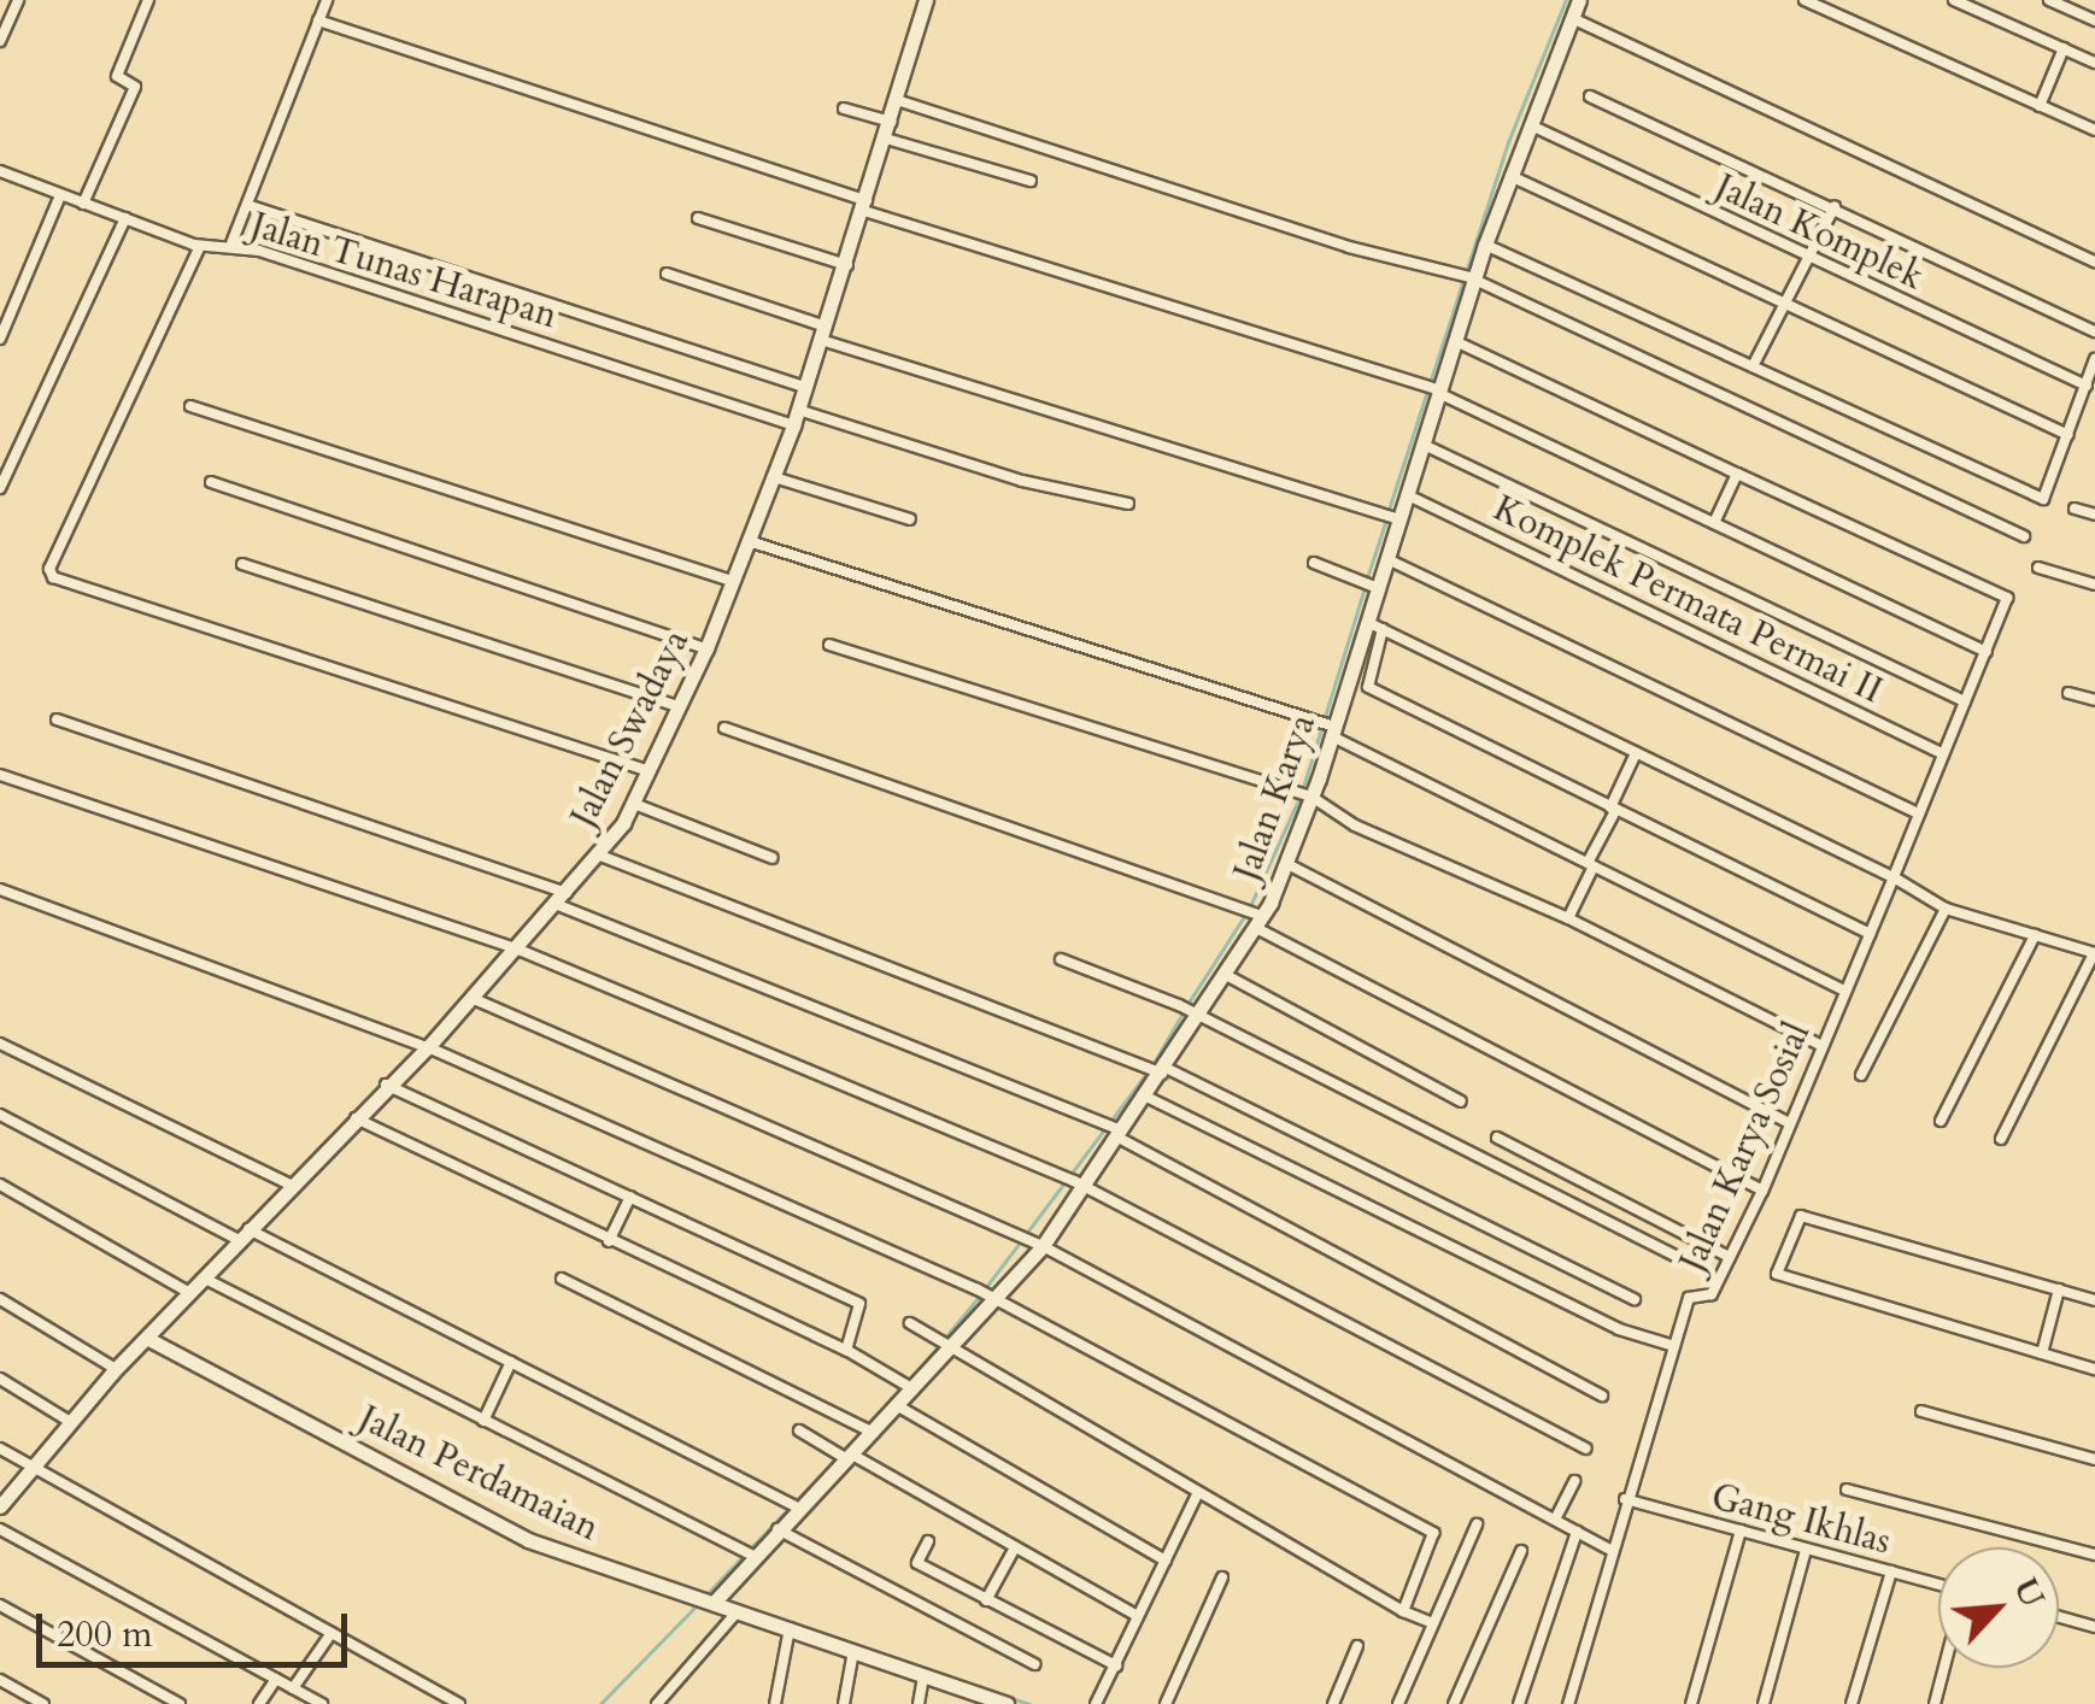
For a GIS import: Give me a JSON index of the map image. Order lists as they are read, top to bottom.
{
  "streets": {
    "street": [
      "Jalan Komplek",
      "Jalan Tunas Harapan",
      "Komplek Permata Permai II",
      "Jalan Swadaya",
      "Jalan Karya",
      "Jalan Karya Sosial",
      "Jalan Perdamaian",
      "Gang Ikhlas"
    ]
  },
  "crossings": [
    ["Jalan Komplek", "Jalan Karya"],
    ["Jalan Tunas Harapan", "Jalan Swadaya"],
    ["Komplek Permata Permai II", "Jalan Karya"],
    ["Komplek Permata Permai II", "Jalan Karya Sosial"],
    ["Jalan Swadaya", "Jalan Perdamaian"],
    ["Jalan Karya", "Jalan Perdamaian"],
    ["Jalan Karya Sosial", "Gang Ikhlas"]
  ],
  "scale_bar": "200 m",
  "north": "top right"
}
